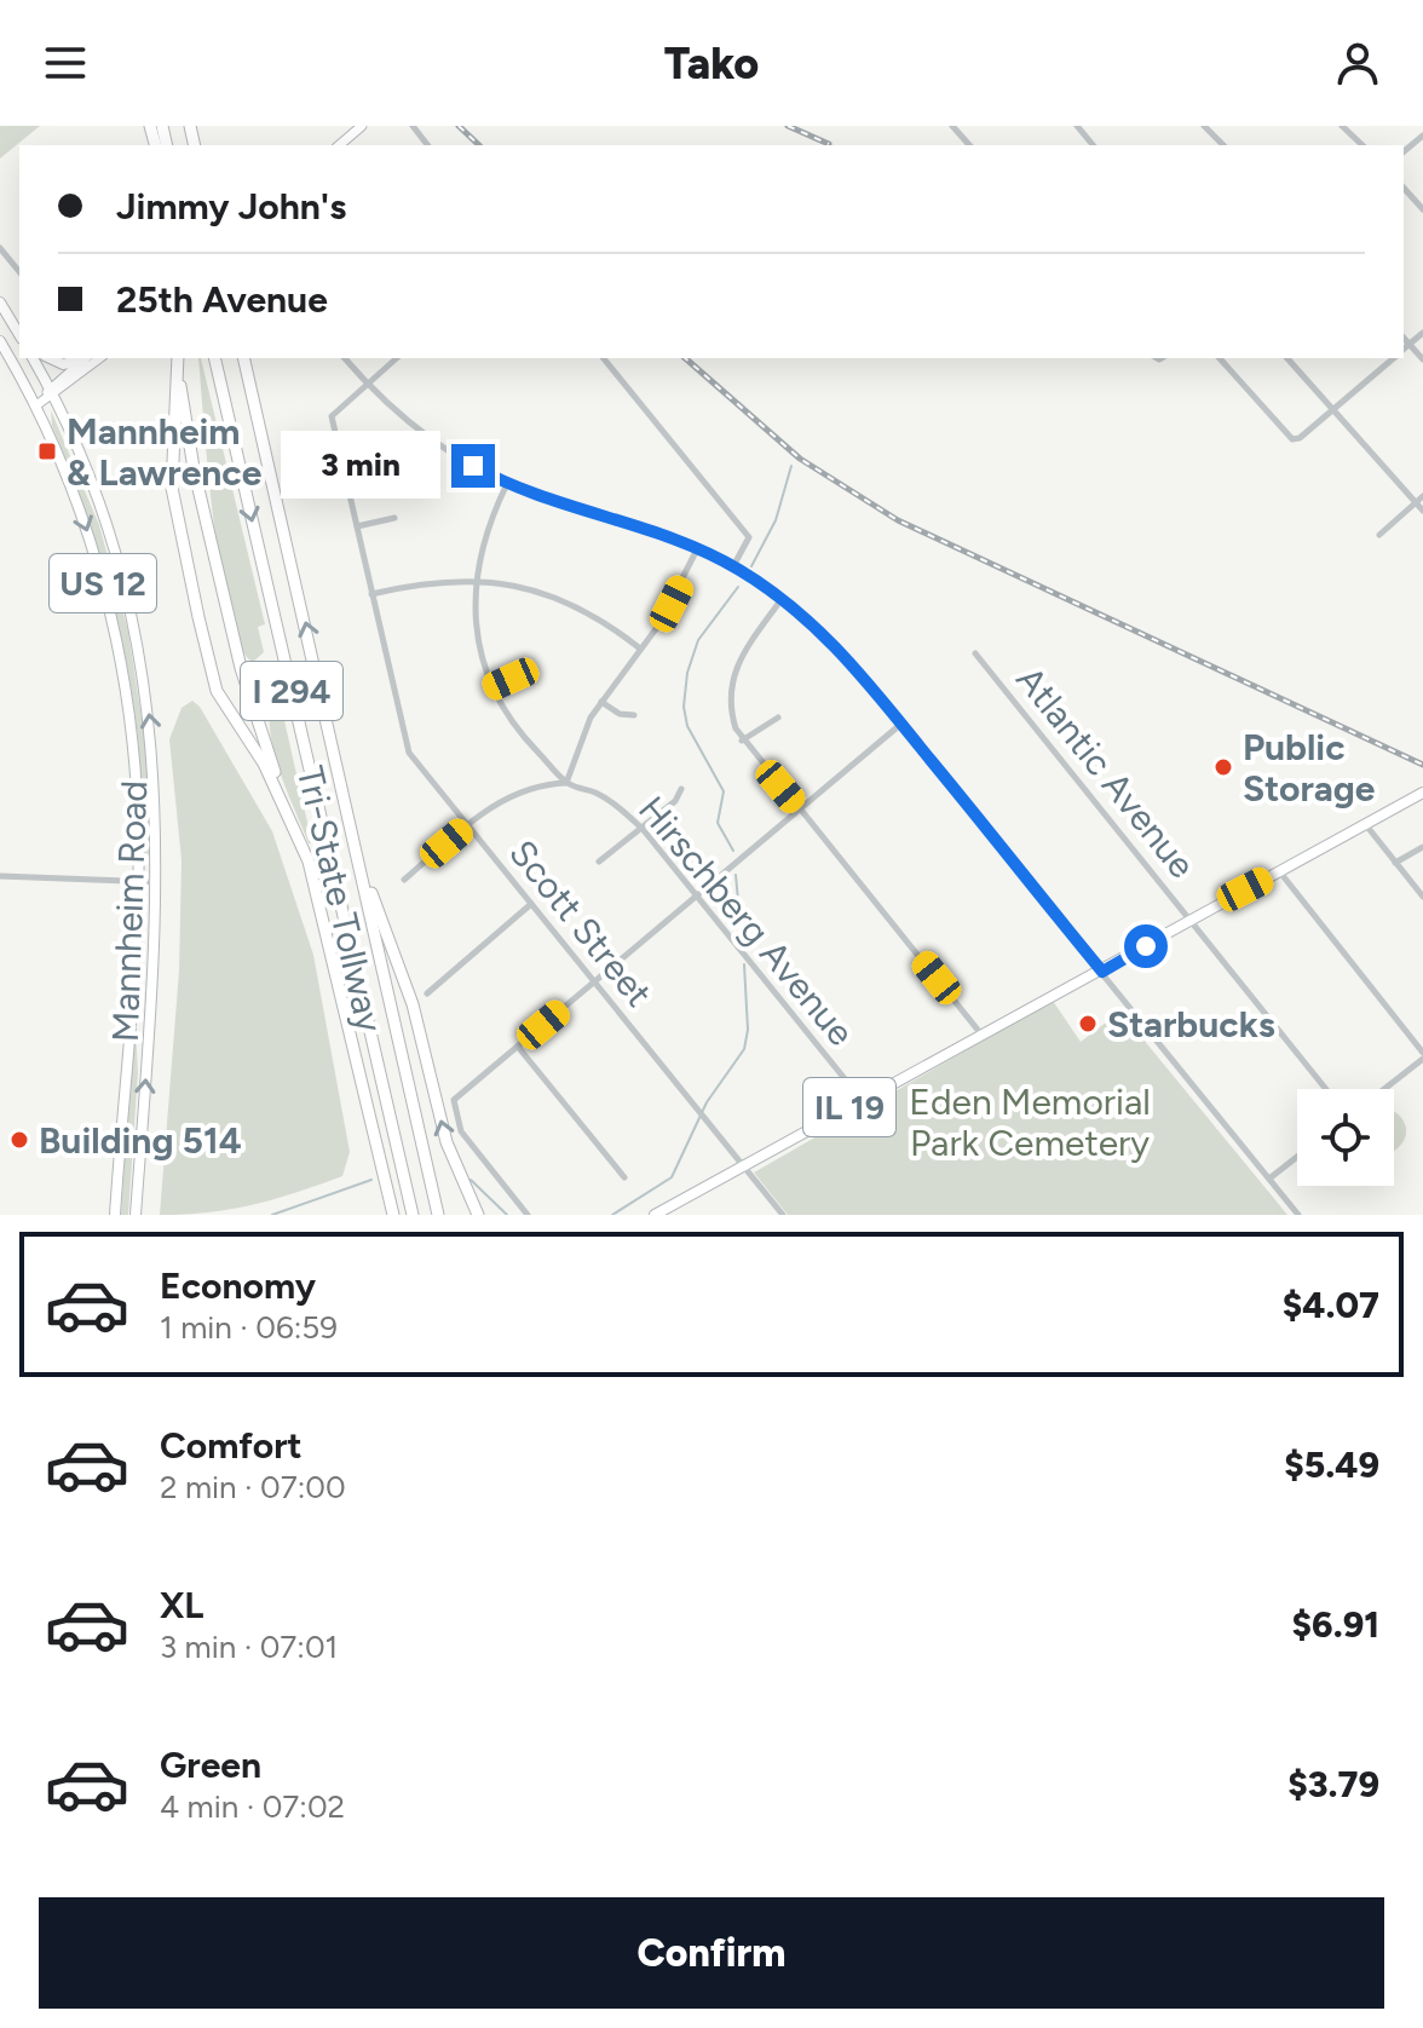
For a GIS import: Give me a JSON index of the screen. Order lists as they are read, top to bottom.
{
  "streets": {
    "highway": ["I 294", "Tri-State Tollway"],
    "main road": ["US 12", "Mannheim Road", "IL 19"],
    "street": ["Atlantic Avenue", "Hirschberg Avenue", "Scott Street"]
  },
  "crossings": [
    ["Atlantic Avenue", "IL 19"],
    ["Hirschberg Avenue", "IL 19"],
    ["Scott Street", "IL 19"]
  ],
  "parks": ["Eden Memorial Park Cemetery"],
  "places": {
    "transit": ["Mannheim & Lawrence"],
    "other": ["Public Storage", "Starbucks", "Building 514"]
  },
  "page": {
    "header": "Tako",
    "banner": ["Jimmy John's", "25th Avenue"],
    "bubble": "3 min",
    "list": [
      {
        "name": "Economy",
        "note": "1 min · 06:59",
        "value": "$4.07"
      },
      {
        "name": "Comfort",
        "note": "2 min · 07:00",
        "value": "$5.49"
      },
      {
        "name": "XL",
        "note": "3 min · 07:01",
        "value": "$6.91"
      },
      {
        "name": "Green",
        "note": "4 min · 07:02",
        "value": "$3.79"
      }
    ],
    "buttons": "Confirm"
  }
}
